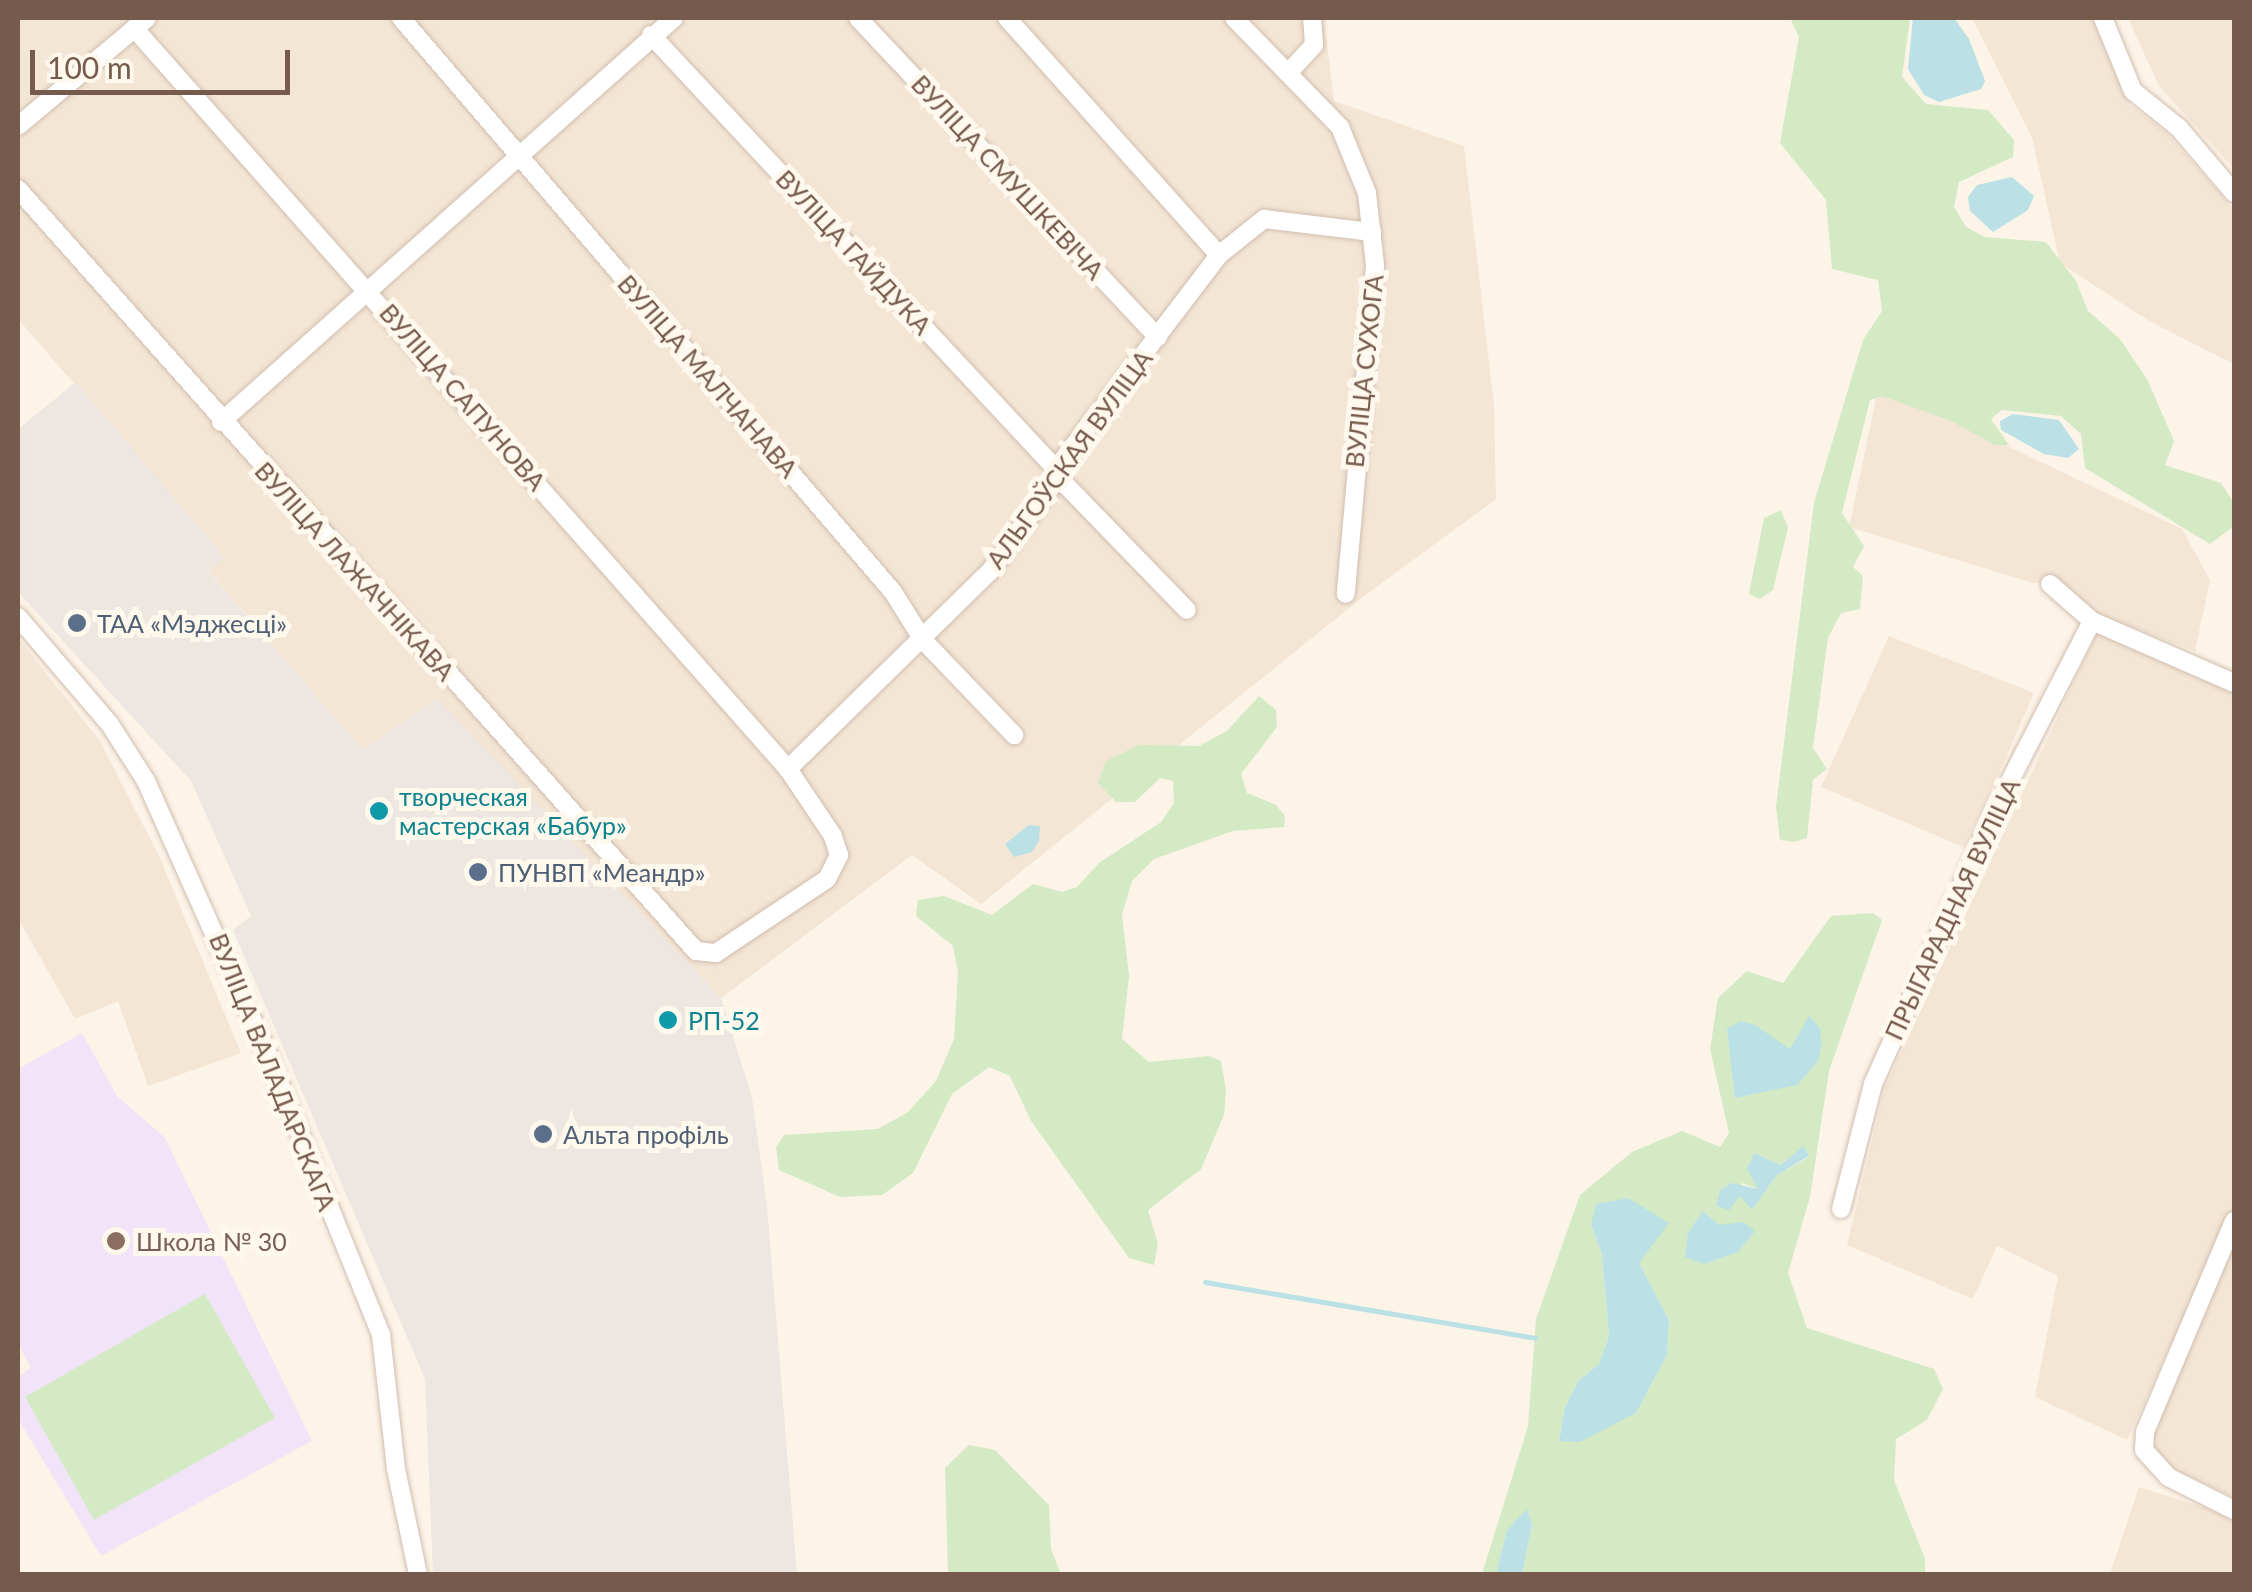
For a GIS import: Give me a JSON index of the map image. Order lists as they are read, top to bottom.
{
  "streets": {
    "street": [
      "ВУЛІЦА СМУШКЕВІЧА",
      "ВУЛІЦА ГАЙДУКА",
      "ВУЛІЦА СУХОГА",
      "ВУЛІЦА МАЛЧАНАВА",
      "ВУЛІЦА САПУНОВА",
      "АЛЬГОЎСКАЯ ВУЛІЦА",
      "ВУЛІЦА ЛАЖАЧНІКАВА",
      "ПРЫГАРАДНАЯ ВУЛІЦА",
      "ВУЛІЦА ВАЛАДАРСКАГА"
    ]
  },
  "crossings": [
    ["ВУЛІЦА СМУШКЕВІЧА", "АЛЬГОЎСКАЯ ВУЛІЦА"],
    ["ВУЛІЦА ГАЙДУКА", "АЛЬГОЎСКАЯ ВУЛІЦА"],
    ["ВУЛІЦА СУХОГА", "АЛЬГОЎСКАЯ ВУЛІЦА"],
    ["ВУЛІЦА МАЛЧАНАВА", "АЛЬГОЎСКАЯ ВУЛІЦА"],
    ["ВУЛІЦА САПУНОВА", "АЛЬГОЎСКАЯ ВУЛІЦА"],
    ["ВУЛІЦА САПУНОВА", "ВУЛІЦА ЛАЖАЧНІКАВА"]
  ],
  "places": [
    "ТАА «Мэджесці»",
    "творческая мастерская «Бабур»",
    "ПУНВП «Меандр»",
    "РП-52",
    "Альта профіль",
    "Школа № 30"
  ],
  "scale_bar": "100 m"
}
